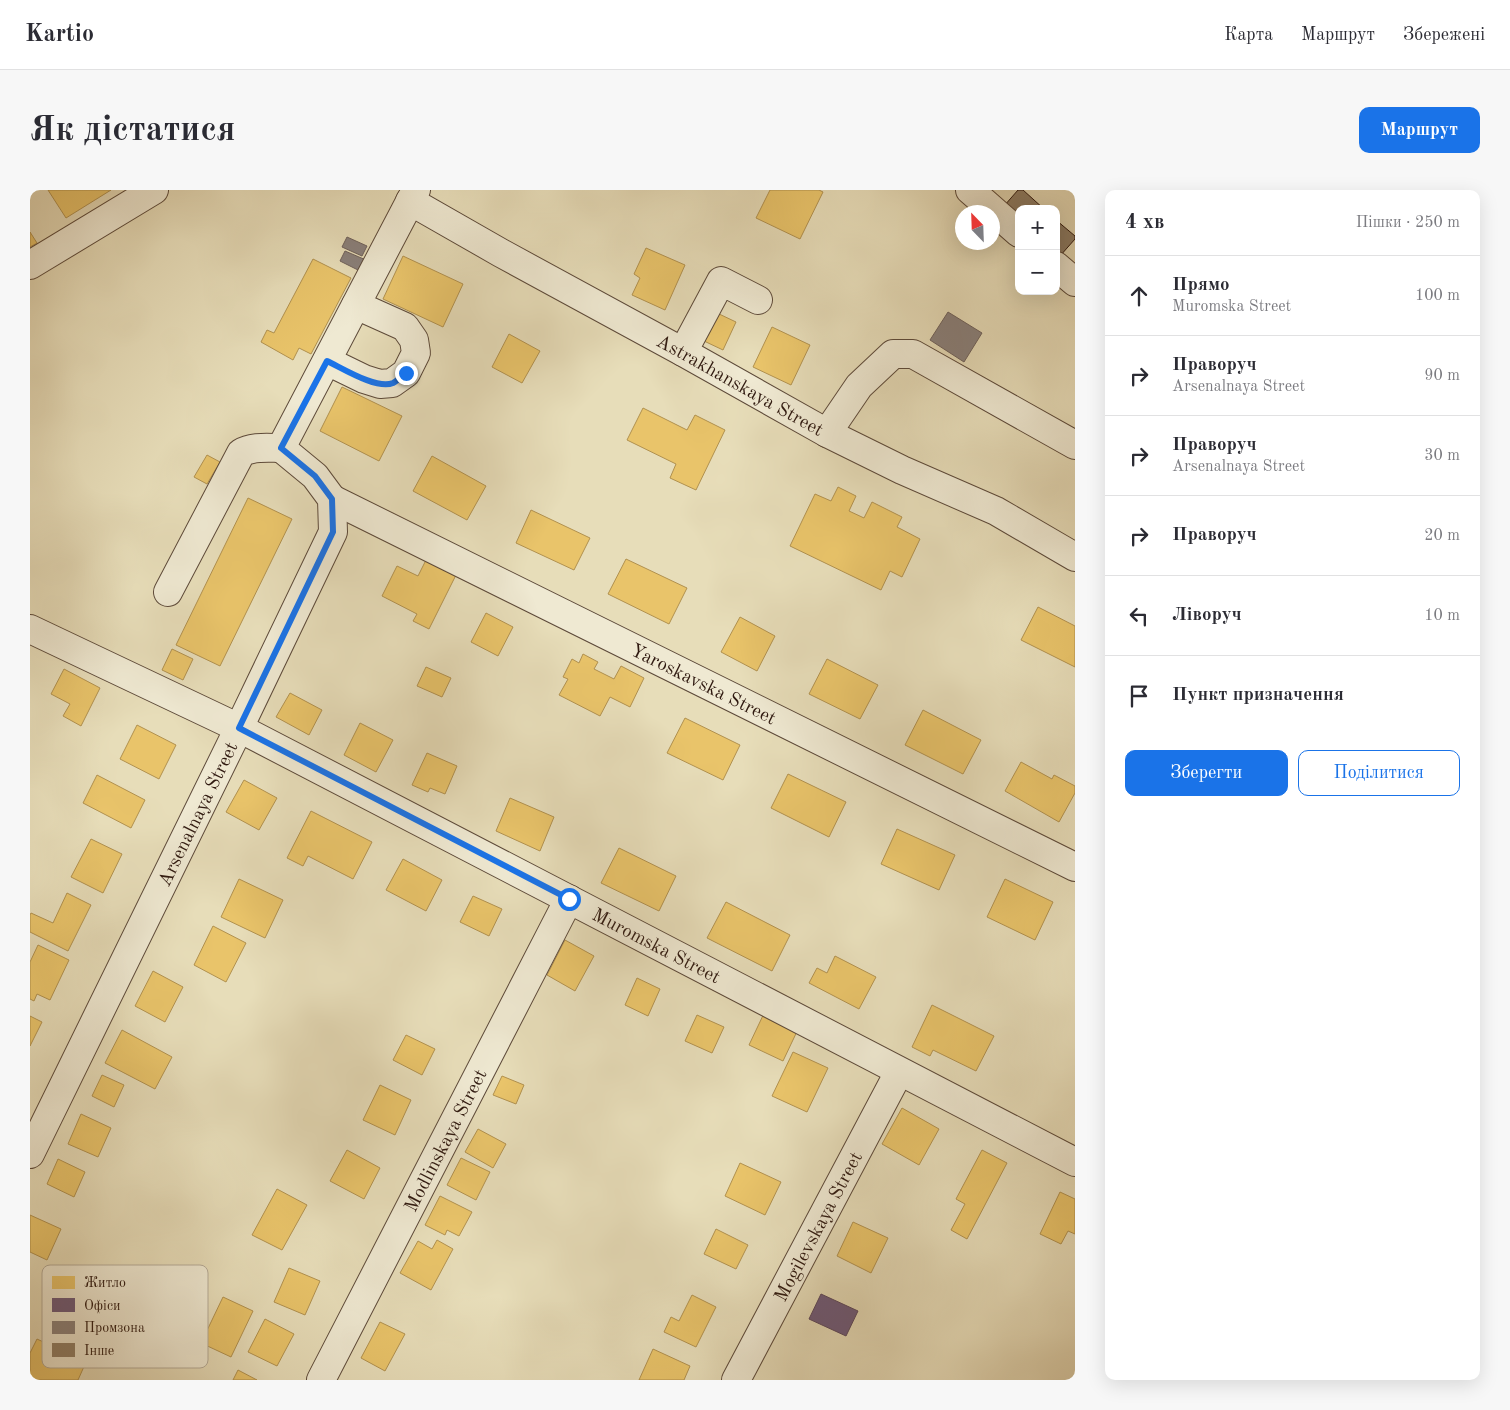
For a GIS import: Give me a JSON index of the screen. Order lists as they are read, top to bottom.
{
  "streets": {
    "street": [
      "Astrakhanskaya Street",
      "Yaroskavska Street",
      "Arsenalnaya Street",
      "Muromska Street",
      "Modlinskaya Street",
      "Mogilevskaya Street"
    ]
  },
  "crossings": [
    ["Yaroskavska Street", "Arsenalnaya Street"],
    ["Arsenalnaya Street", "Muromska Street"],
    ["Muromska Street", "Modlinskaya Street"],
    ["Muromska Street", "Mogilevskaya Street"]
  ],
  "legend": [
    "Житло",
    "Офіси",
    "Промзона",
    "Інше"
  ],
  "north": "top left",
  "page": {
    "header": "Kartio",
    "nav": ["Карта", "Маршрут", "Збережені"],
    "buttons": [
      "Маршрут",
      ["Зберегти", "Поділитися"]
    ],
    "title": "Як дістатися",
    "heading": ["4 хв", "Пішки · 250 m"],
    "map_buttons": ["+", "−"],
    "list": [
      ["Прямо", "Muromska Street", "100 m"],
      ["Праворуч", "Arsenalnaya Street", "90 m"],
      ["Праворуч", "Arsenalnaya Street", "30 m"],
      ["Праворуч", "20 m"],
      ["Ліворуч", "10 m"],
      "Пункт призначення"
    ]
  }
}
